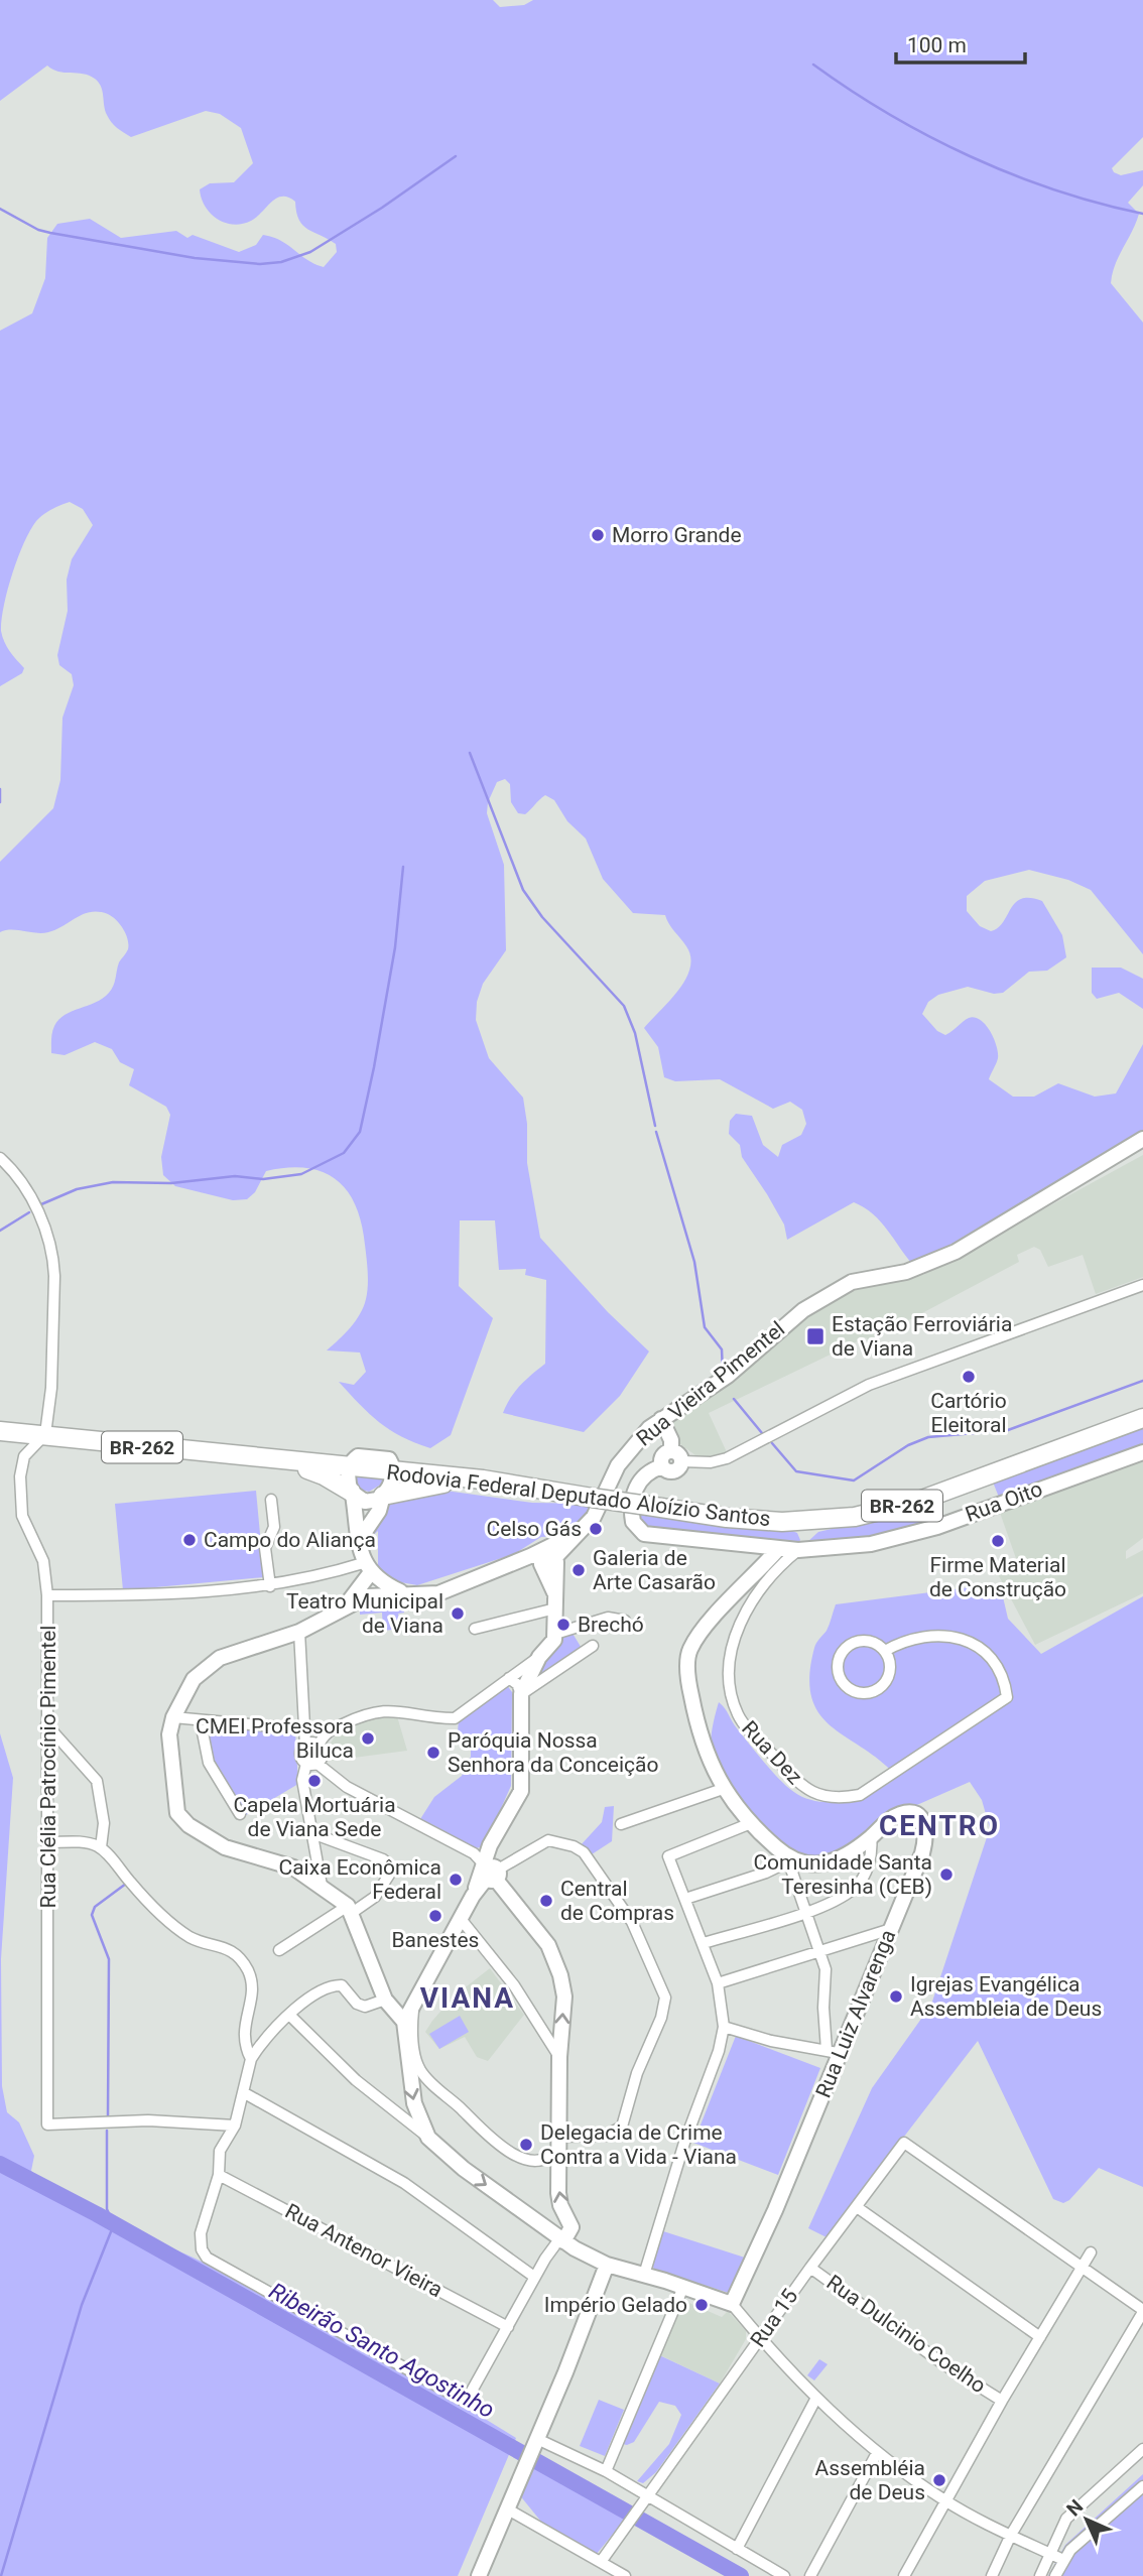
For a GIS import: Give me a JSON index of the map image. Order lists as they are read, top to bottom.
{
  "streets": {
    "highway": ["BR-262", "Rodovia Federal Deputado Aloízio Santos"],
    "street": [
      "Rua Vieira Pimentel",
      "Rua Oito",
      "Rua Dez",
      "Rua Clélia Patrocínio Pimentel",
      "Rua Luiz Alvarenga",
      "Rua Antenor Vieira",
      "Rua 15",
      "Rua Dulcinio Coelho"
    ]
  },
  "crossings": [
    ["BR-262", "Rodovia Federal Deputado Aloízio Santos"],
    ["BR-262", "Rua Clélia Patrocínio Pimentel"],
    ["Rua Oito", "Rua Dez"],
    ["Rua 15", "Rua Dulcinio Coelho"]
  ],
  "districts": ["CENTRO", "VIANA"],
  "water": ["Ribeirão Santo Agostinho"],
  "places": {
    "other": [
      "Morro Grande",
      "Cartório Eleitoral",
      "Celso Gás",
      "Campo do Aliança",
      "Firme Material de Construção",
      "Galeria de Arte Casarão",
      "Teatro Municipal de Viana",
      "Brechó",
      "CMEI Professora Biluca",
      "Paróquia Nossa Senhora da Conceição",
      "Capela Mortuária de Viana Sede",
      "Comunidade Santa Teresinha (CEB)",
      "Caixa Econômica Federal",
      "Central de Compras",
      "Banestes",
      "Igrejas Evangélica Assembleia de Deus",
      "Delegacia de Crime Contra a Vida - Viana",
      "Império Gelado",
      "Assembléia de Deus"
    ],
    "transit": ["Estação Ferroviária de Viana"]
  },
  "scale_bar": "100 m",
  "north": "top left"
}
